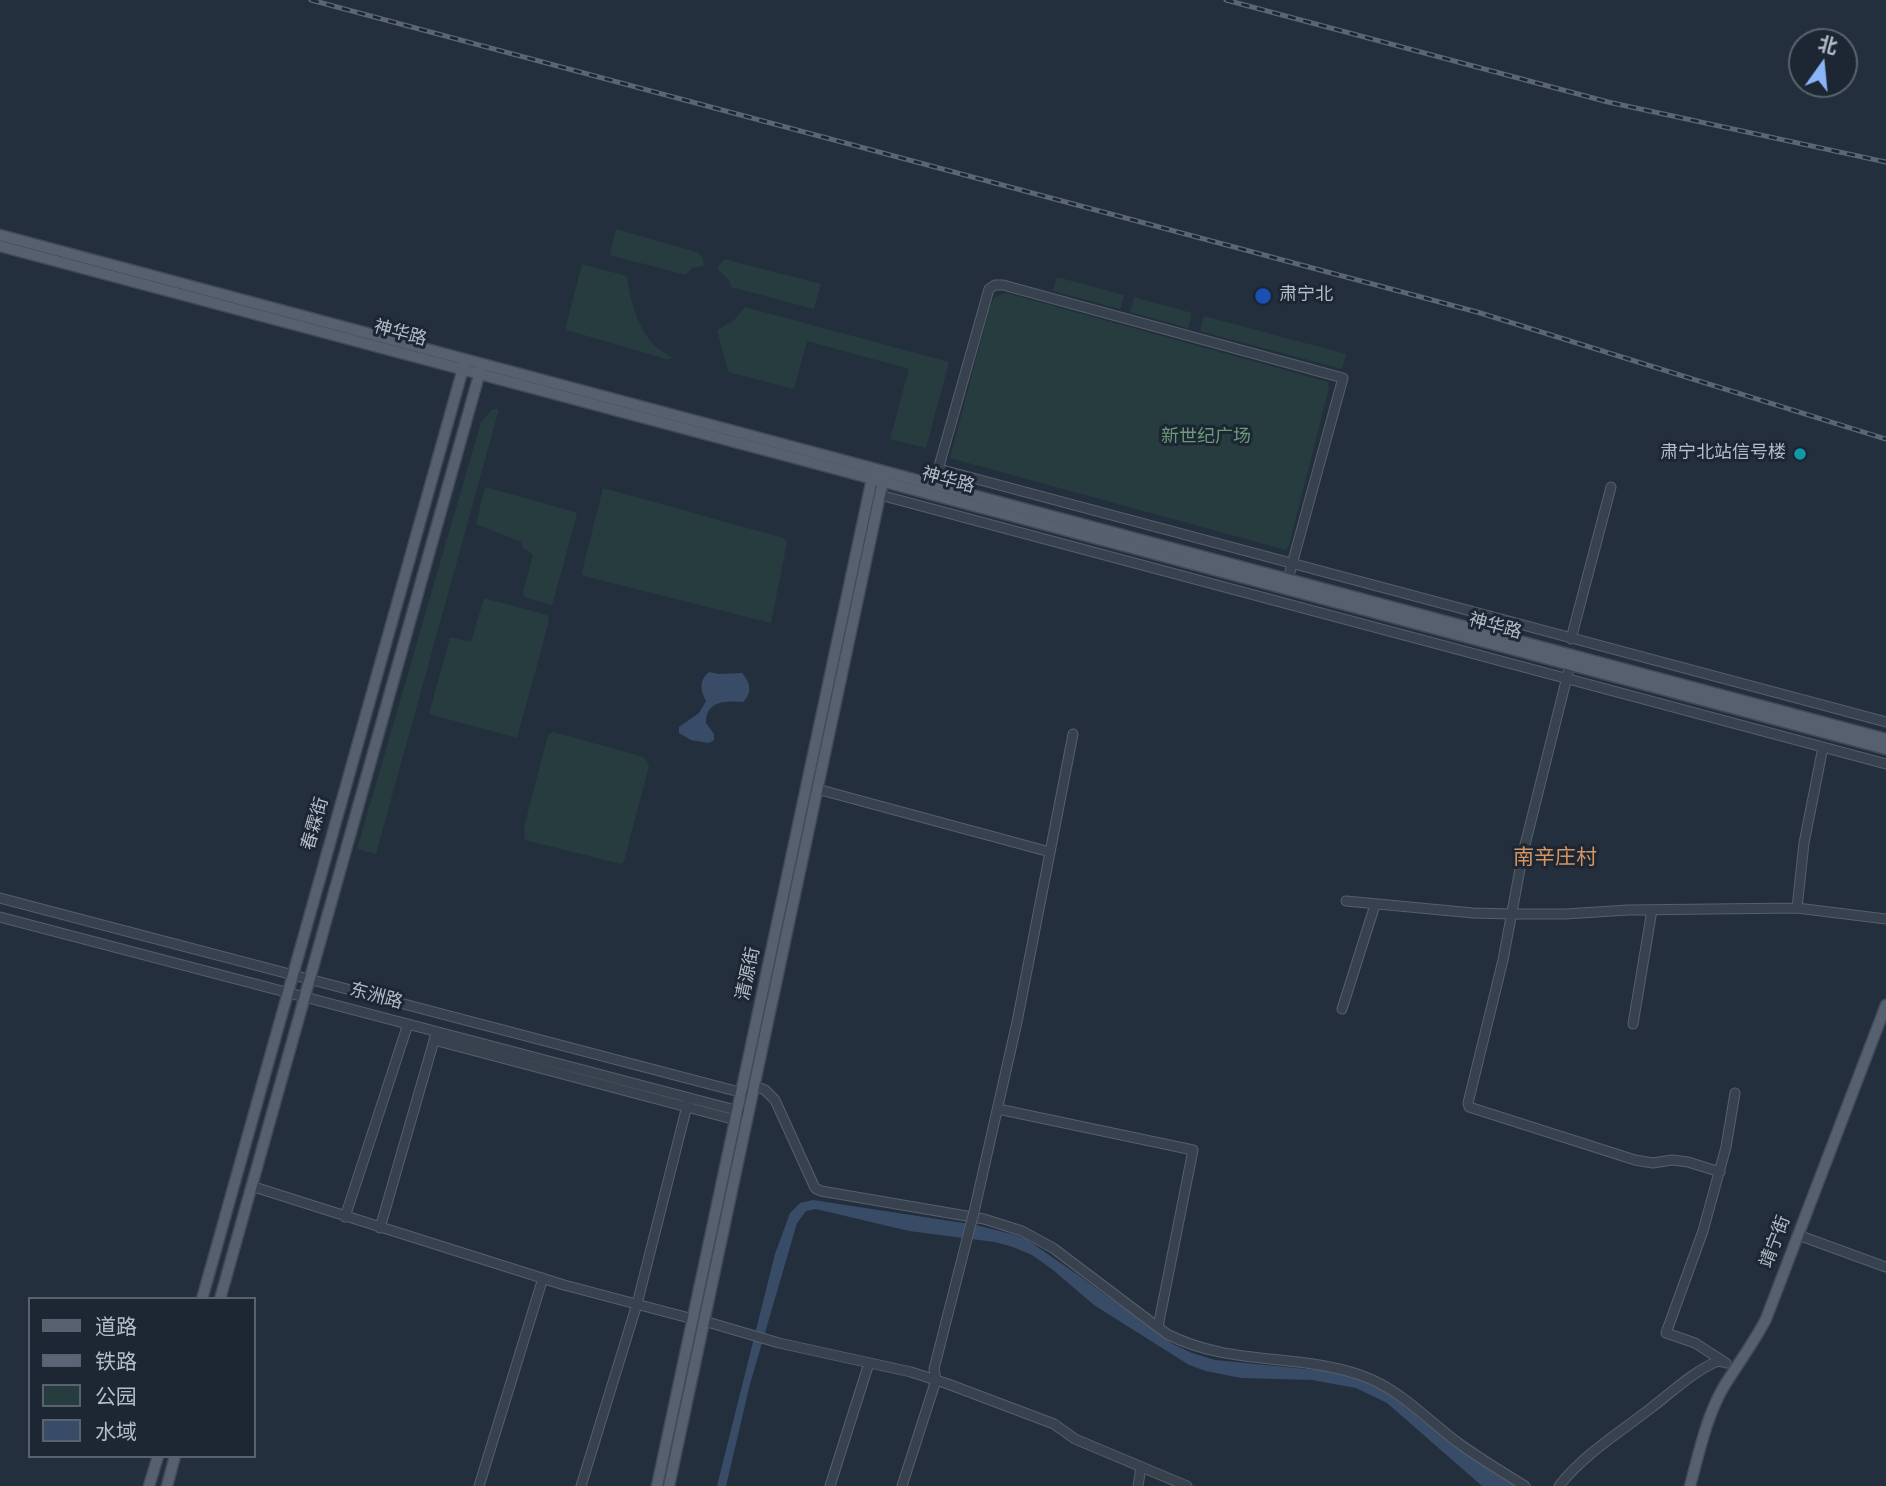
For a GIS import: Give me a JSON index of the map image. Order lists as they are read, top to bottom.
{
  "streets": {
    "main road": [
      "神华路",
      "春霖街",
      "清源街",
      "靖宁街"
    ],
    "street": ["东洲路"]
  },
  "crossings": [
    ["神华路", "春霖街"],
    ["神华路", "清源街"],
    ["春霖街", "东洲路"],
    ["清源街", "东洲路"]
  ],
  "districts": ["南辛庄村"],
  "parks": ["新世纪广场"],
  "places": ["肃宁北", "肃宁北站信号楼"],
  "legend": [
    "道路",
    "铁路",
    "公园",
    "水域"
  ],
  "north": "top"
}
